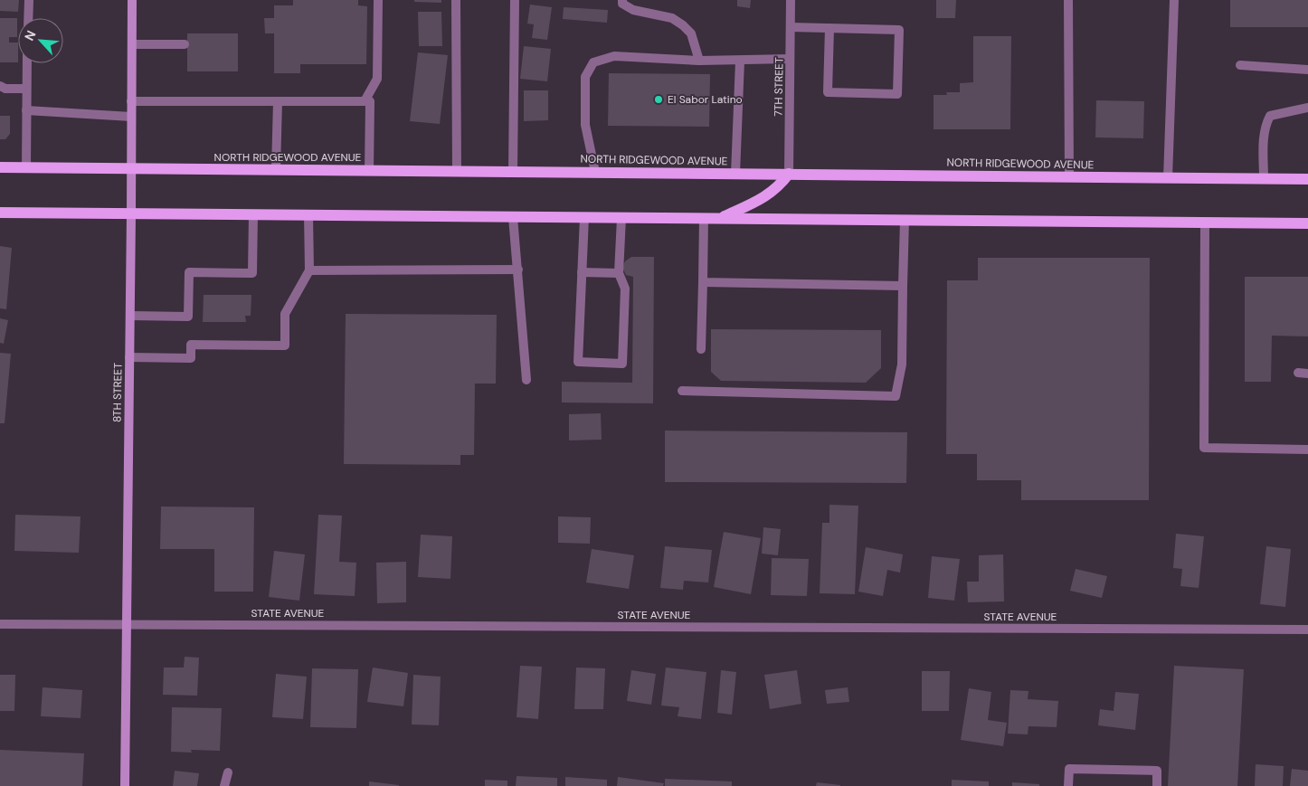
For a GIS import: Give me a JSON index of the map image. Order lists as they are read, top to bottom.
{
  "streets": {
    "main road": ["NORTH RIDGEWOOD AVENUE"],
    "street": ["7TH STREET", "8TH STREET", "STATE AVENUE"]
  },
  "crossings": [
    ["7TH STREET", "NORTH RIDGEWOOD AVENUE"],
    ["NORTH RIDGEWOOD AVENUE", "8TH STREET"],
    ["8TH STREET", "STATE AVENUE"]
  ],
  "places": ["El Sabor Latino"],
  "north": "top left"
}
